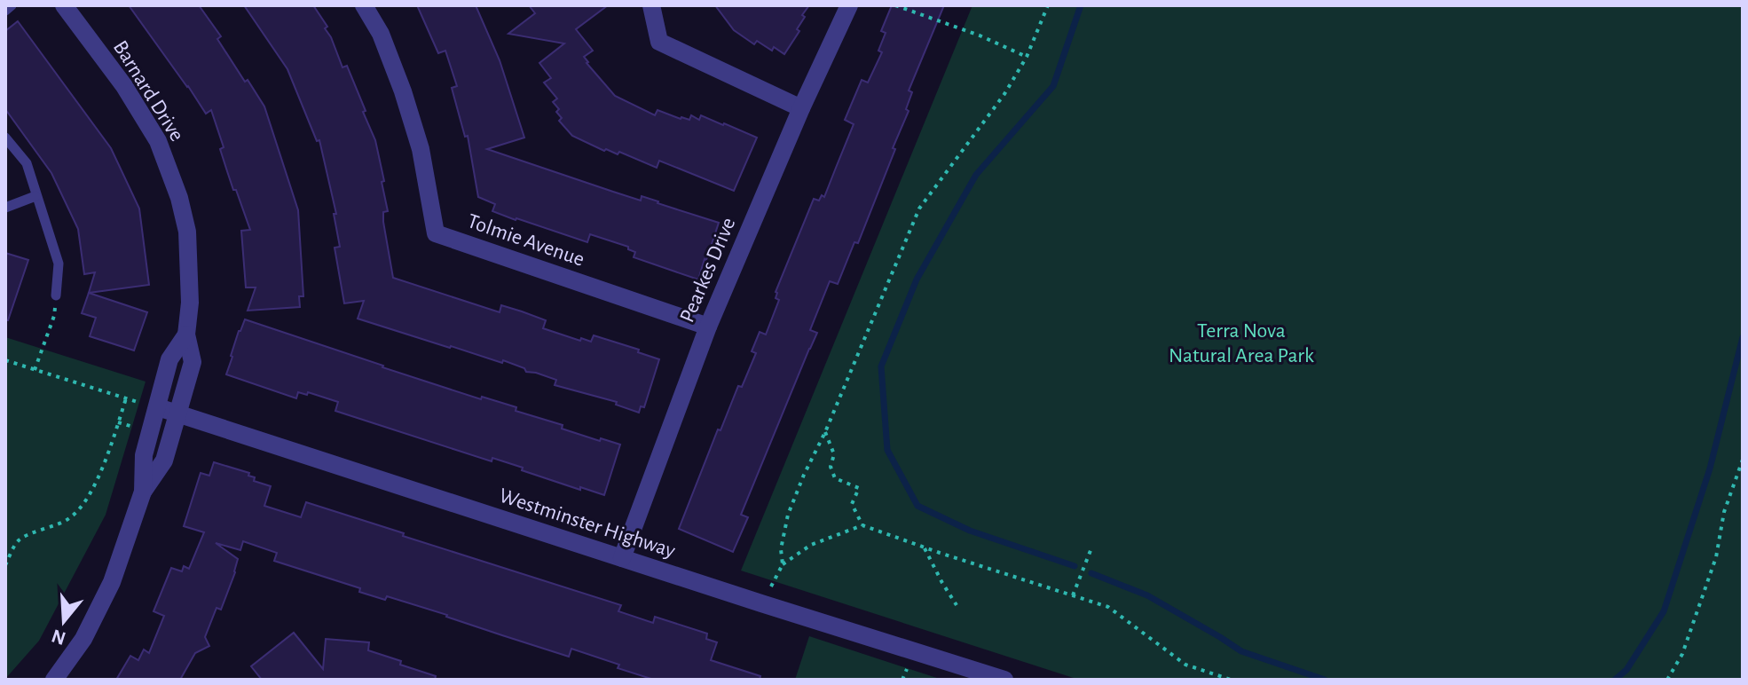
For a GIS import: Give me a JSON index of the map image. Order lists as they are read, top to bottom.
{
  "streets": {
    "street": [
      "Barnard Drive",
      "Tolmie Avenue",
      "Pearkes Drive",
      "Westminster Highway"
    ]
  },
  "crossings": [
    ["Barnard Drive", "Westminster Highway"],
    ["Tolmie Avenue", "Pearkes Drive"],
    ["Pearkes Drive", "Westminster Highway"]
  ],
  "parks": ["Terra Nova Natural Area Park"],
  "north": "bottom"
}
